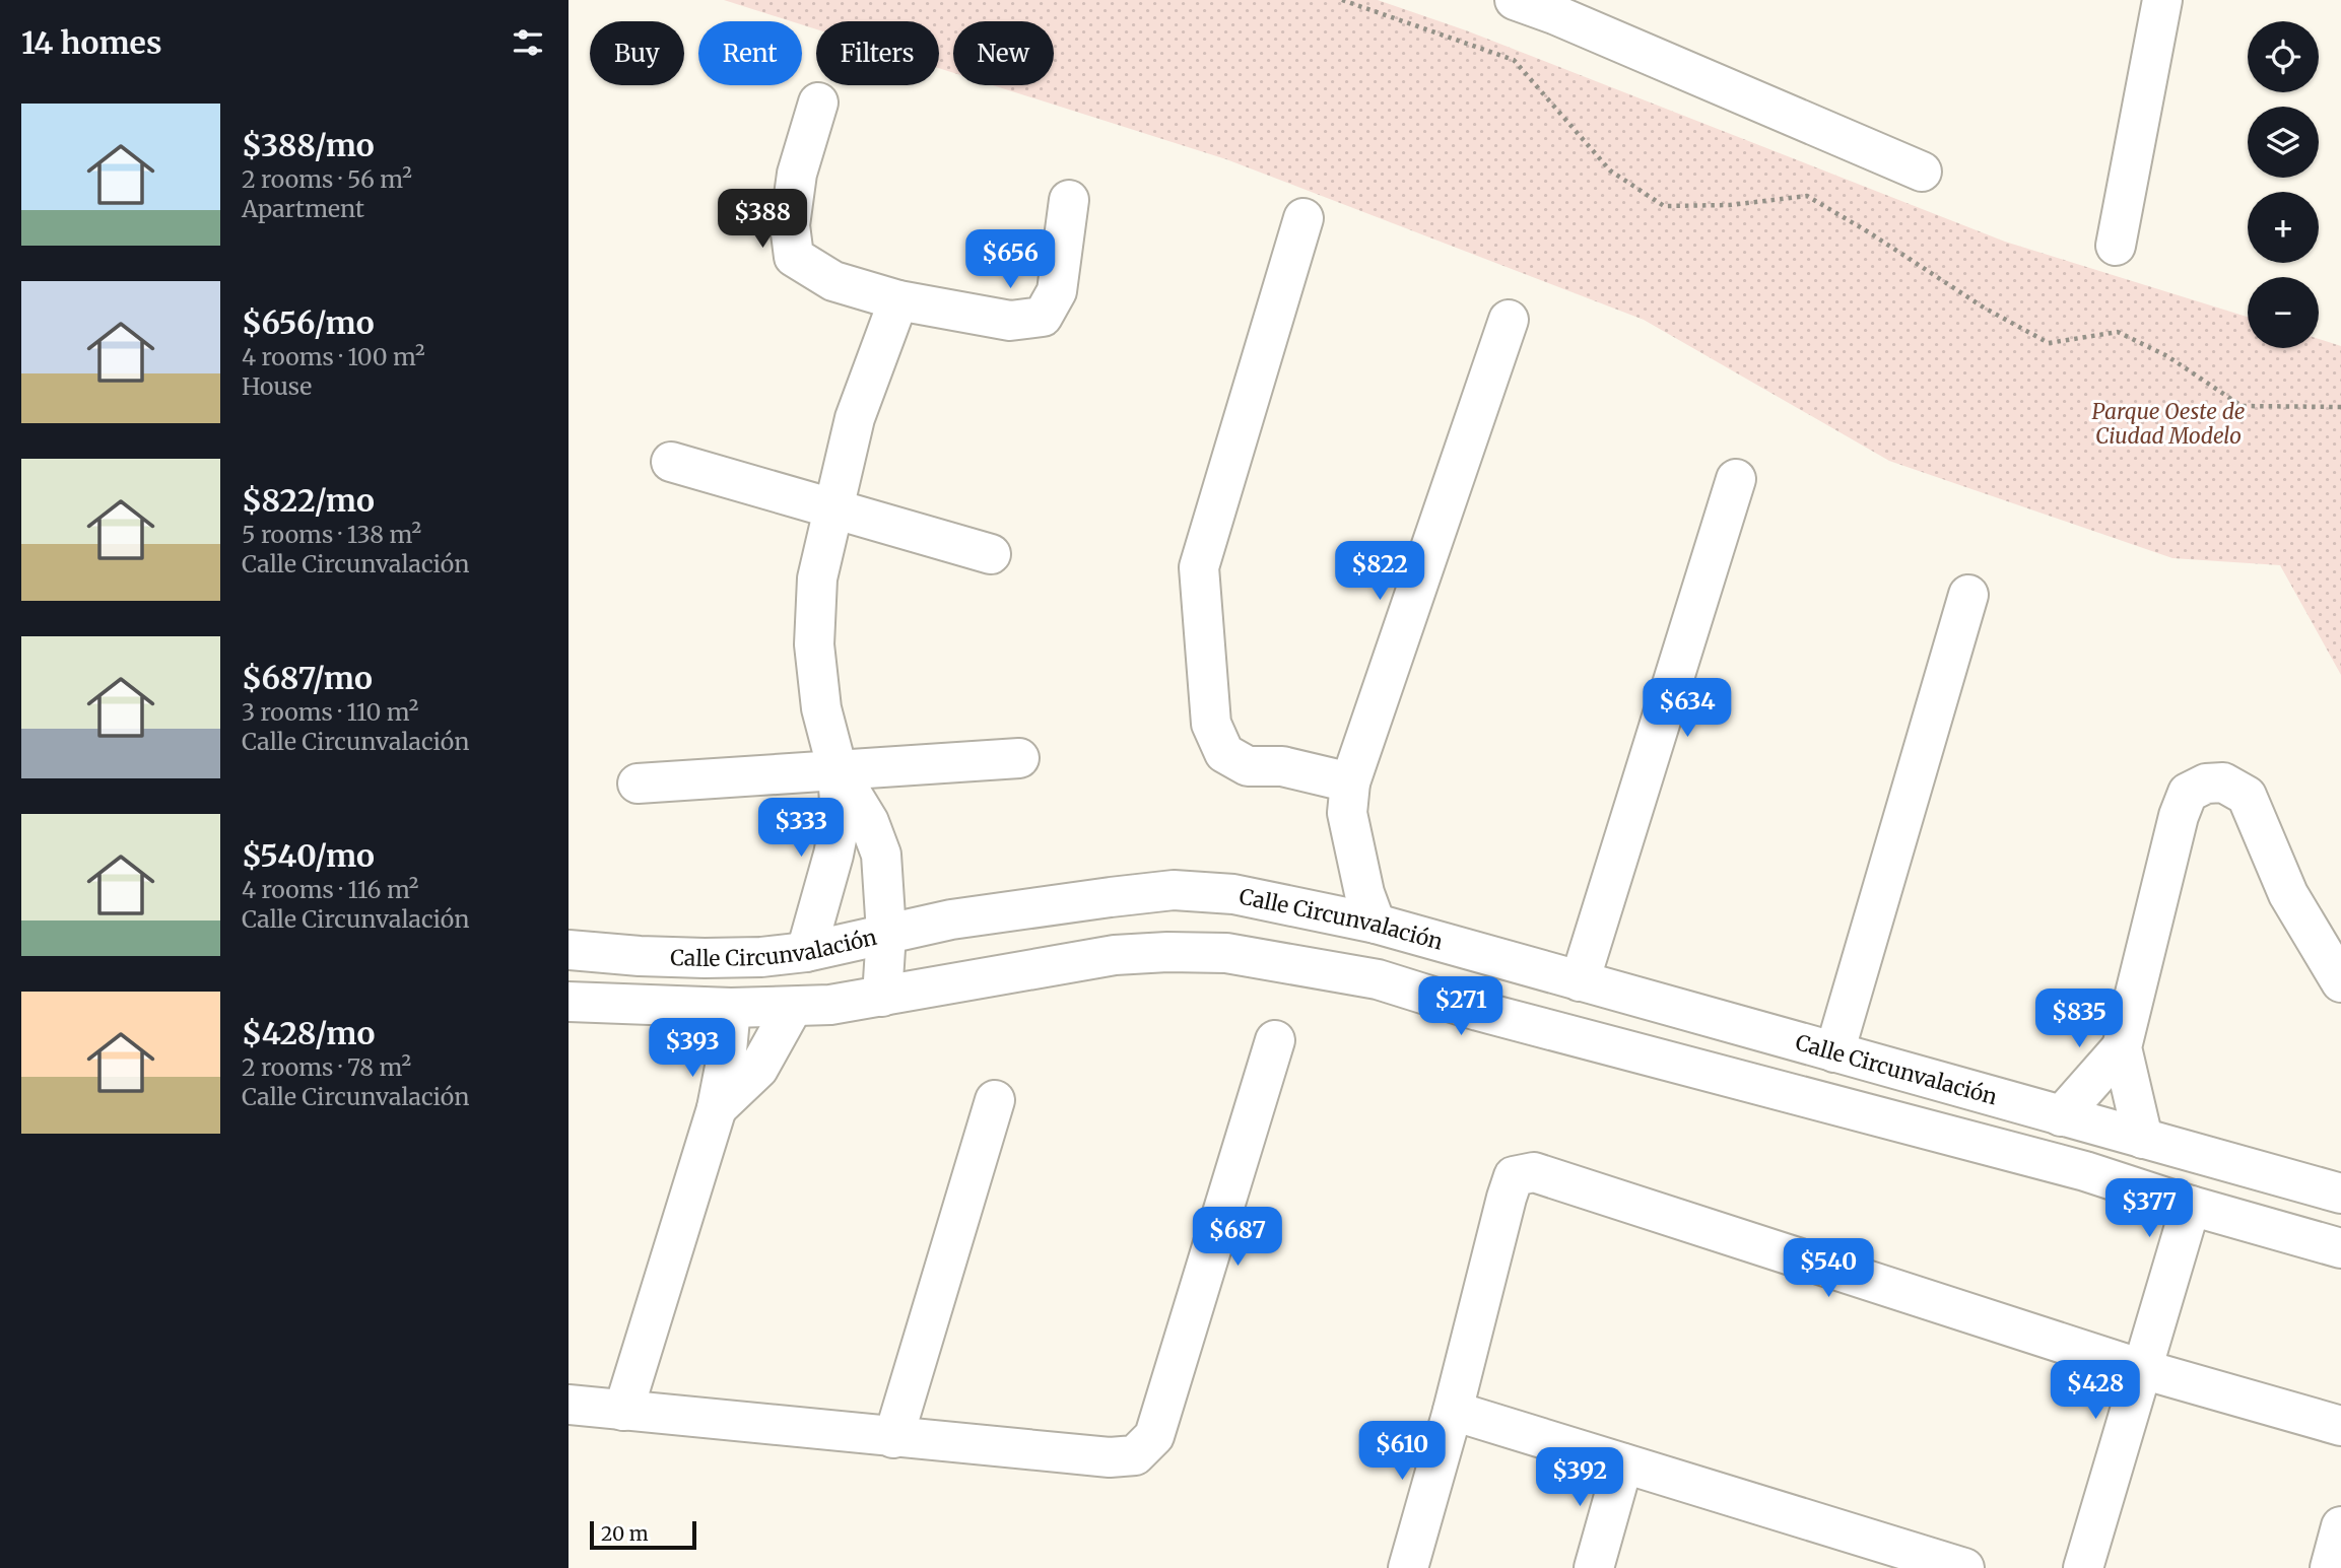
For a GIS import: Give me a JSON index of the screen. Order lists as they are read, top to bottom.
{
  "streets": {
    "street": ["Calle Circunvalación"]
  },
  "parks": ["Parque Oeste de Ciudad Modelo"],
  "scale_bar": "20 m",
  "page": {
    "heading": "14 homes",
    "map_buttons": ["+", "−"],
    "chip": [
      "Buy",
      "Rent",
      "Filters",
      "New"
    ],
    "list": [
      {
        "name": "$388/mo",
        "note": "2 rooms · 56 m² · Apartment"
      },
      {
        "name": "$656/mo",
        "note": "4 rooms · 100 m² · House"
      },
      {
        "name": "$822/mo",
        "note": "5 rooms · 138 m² · Calle Circunvalación"
      },
      {
        "name": "$687/mo",
        "note": "3 rooms · 110 m² · Calle Circunvalación"
      },
      {
        "name": "$540/mo",
        "note": "4 rooms · 116 m² · Calle Circunvalación"
      },
      {
        "name": "$428/mo",
        "note": "2 rooms · 78 m² · Calle Circunvalación"
      }
    ],
    "price": [
      "$388",
      "$656",
      "$822",
      "$634",
      "$333",
      "$271",
      "$835",
      "$393",
      "$377",
      "$687",
      "$540",
      "$428",
      "$610",
      "$392"
    ],
    "scale": "20 m"
  }
}
